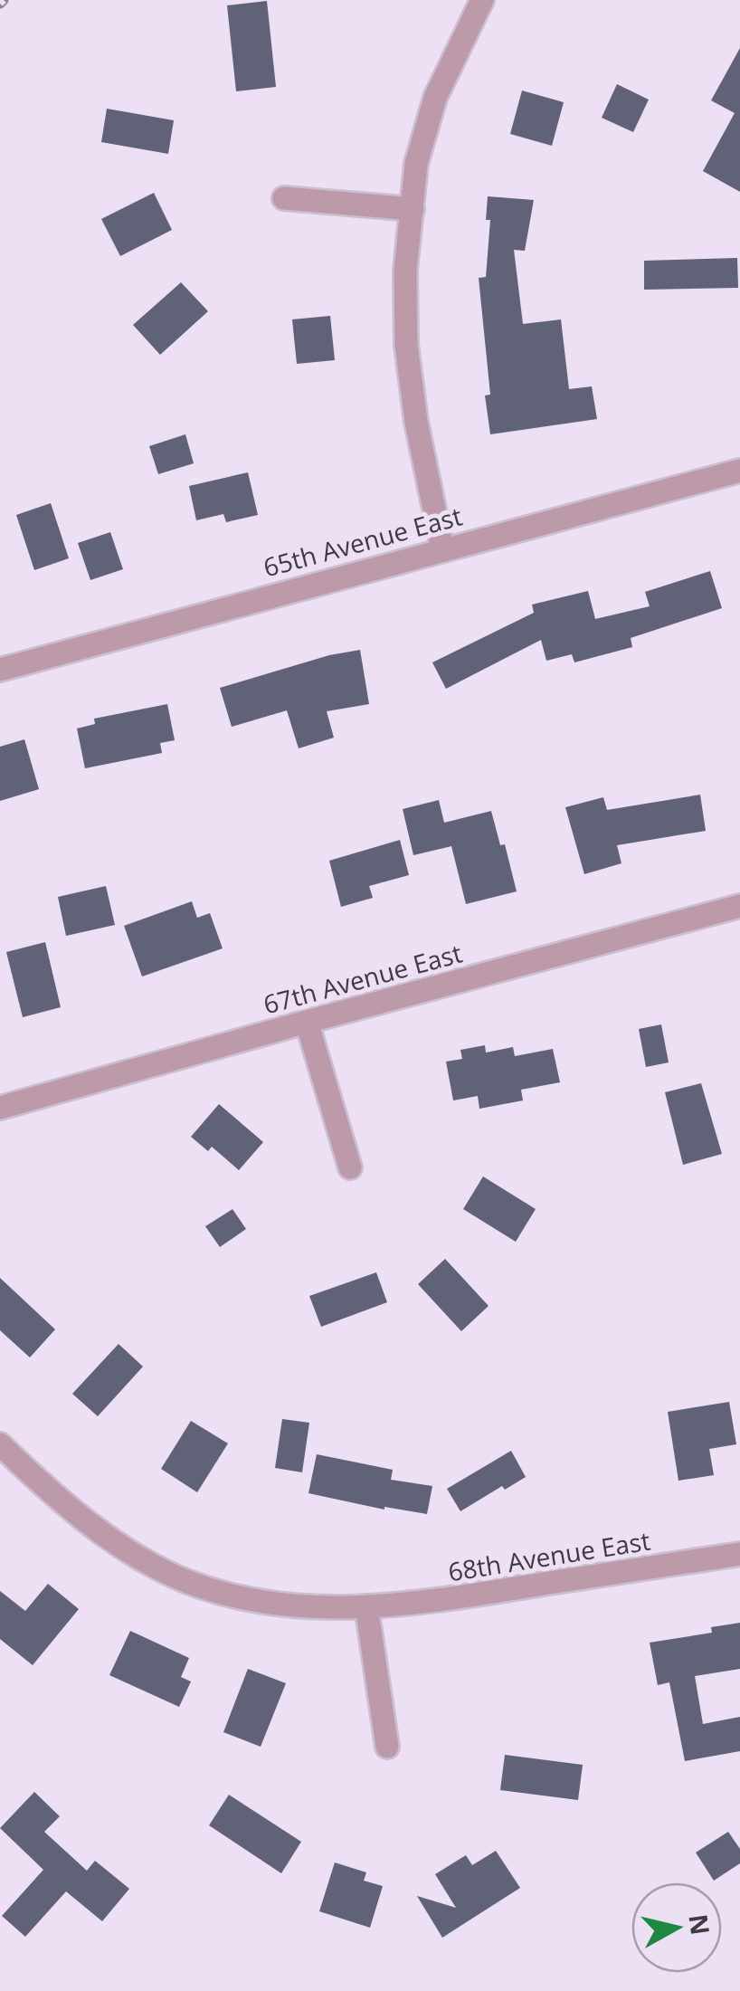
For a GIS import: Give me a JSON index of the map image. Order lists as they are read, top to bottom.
{
  "streets": {
    "street": ["65th Avenue East", "67th Avenue East", "68th Avenue East"]
  },
  "north": "right"
}
